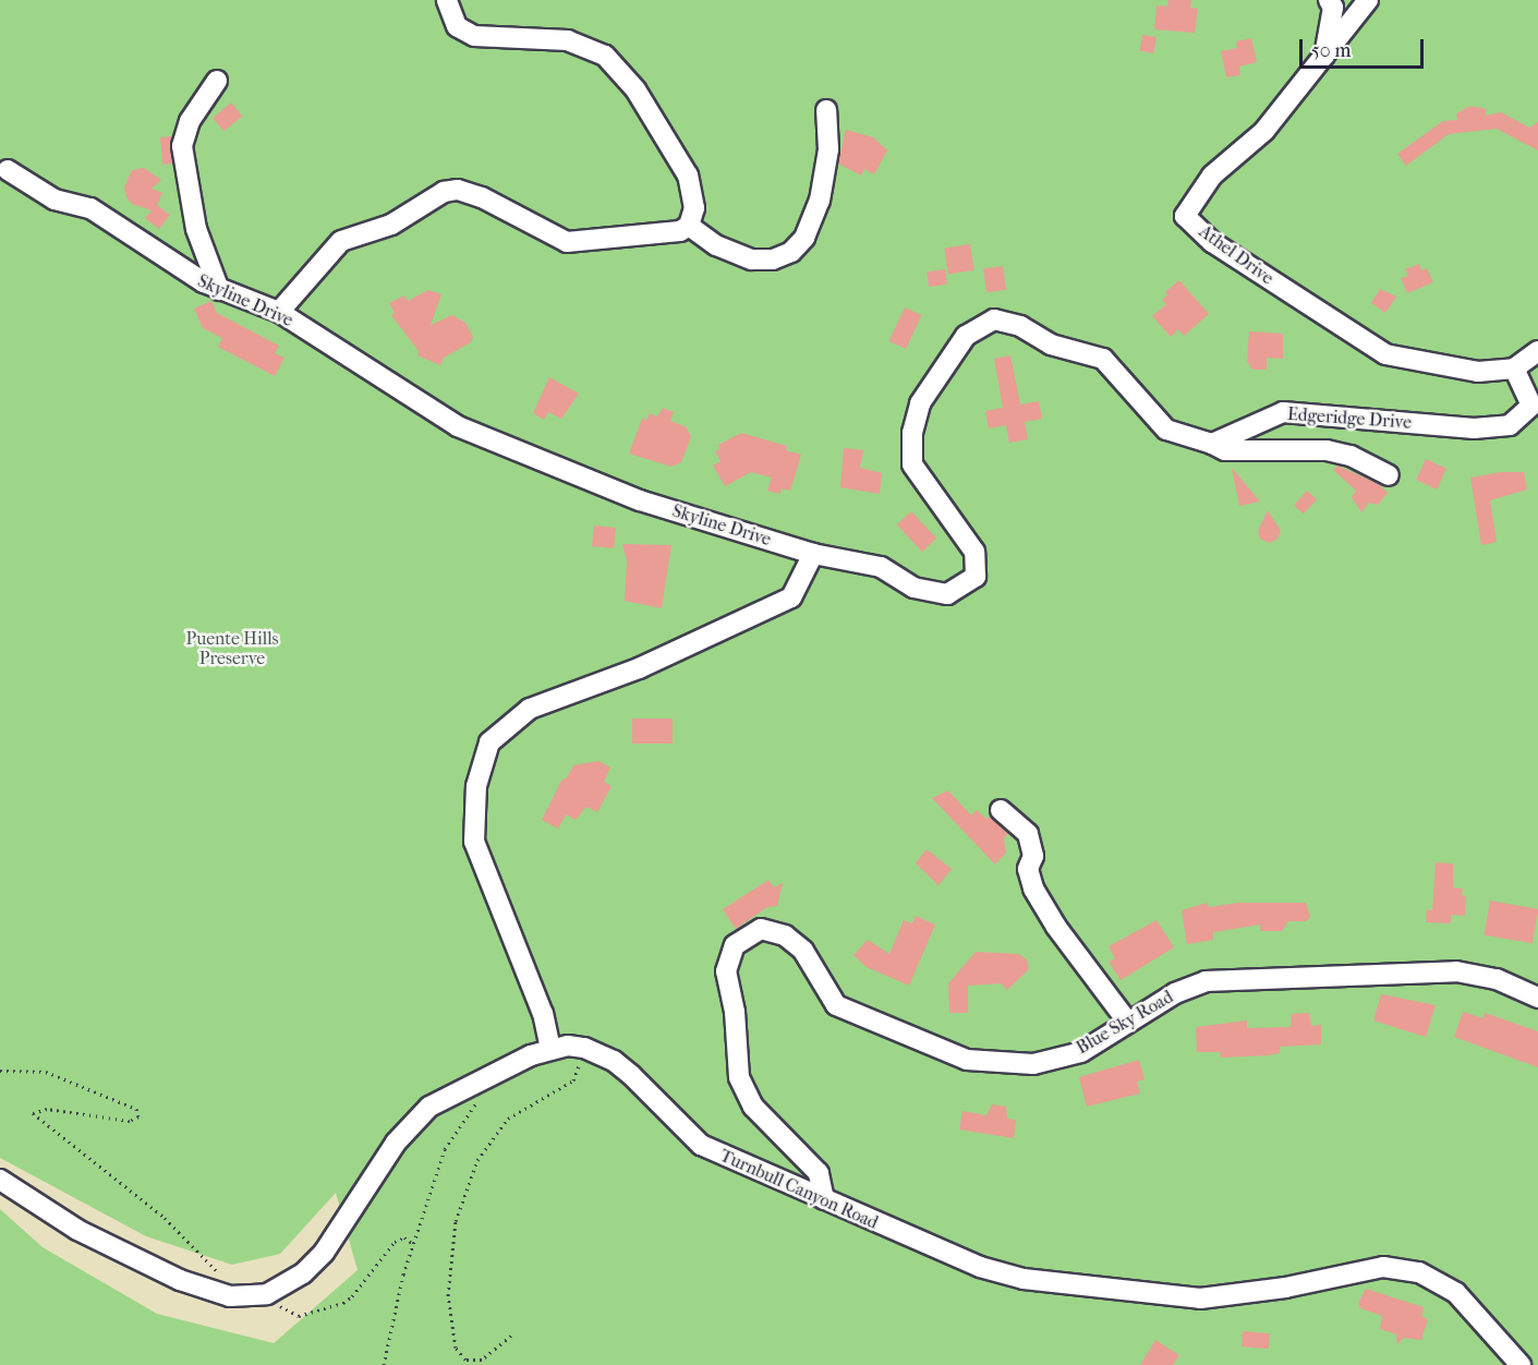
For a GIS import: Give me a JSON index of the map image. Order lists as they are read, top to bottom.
{
  "streets": {
    "street": [
      "Athel Drive",
      "Skyline Drive",
      "Edgeridge Drive",
      "Blue Sky Road",
      "Turnbull Canyon Road"
    ]
  },
  "crossings": [
    ["Athel Drive", "Edgeridge Drive"],
    ["Blue Sky Road", "Turnbull Canyon Road"]
  ],
  "parks": ["Puente Hills Preserve"],
  "scale_bar": "50 m"
}
